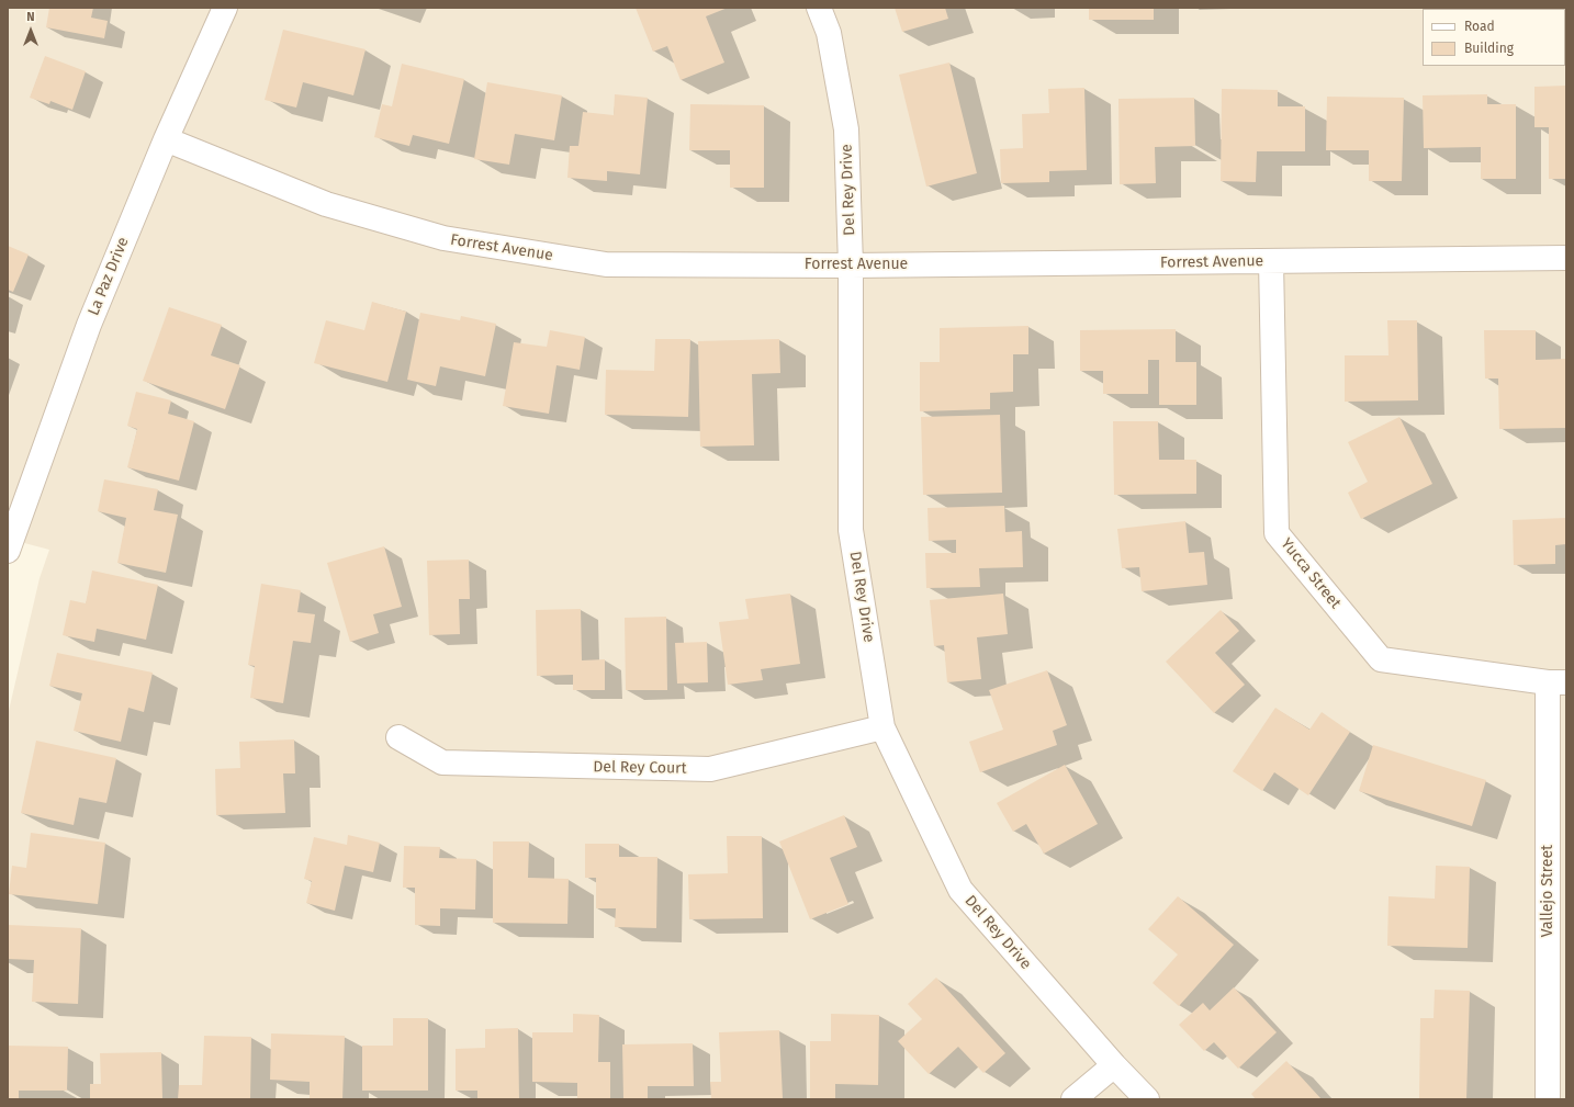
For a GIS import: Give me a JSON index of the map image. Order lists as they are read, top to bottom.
{
  "streets": {
    "street": [
      "Del Rey Drive",
      "Forrest Avenue",
      "La Paz Drive",
      "Yucca Street",
      "Del Rey Court",
      "Vallejo Street"
    ]
  },
  "crossings": [
    ["Del Rey Drive", "Forrest Avenue"],
    ["Del Rey Drive", "Del Rey Court"],
    ["Forrest Avenue", "La Paz Drive"],
    ["Forrest Avenue", "Yucca Street"],
    ["Yucca Street", "Vallejo Street"]
  ],
  "legend": ["Road", "Building"],
  "north": "top"
}
